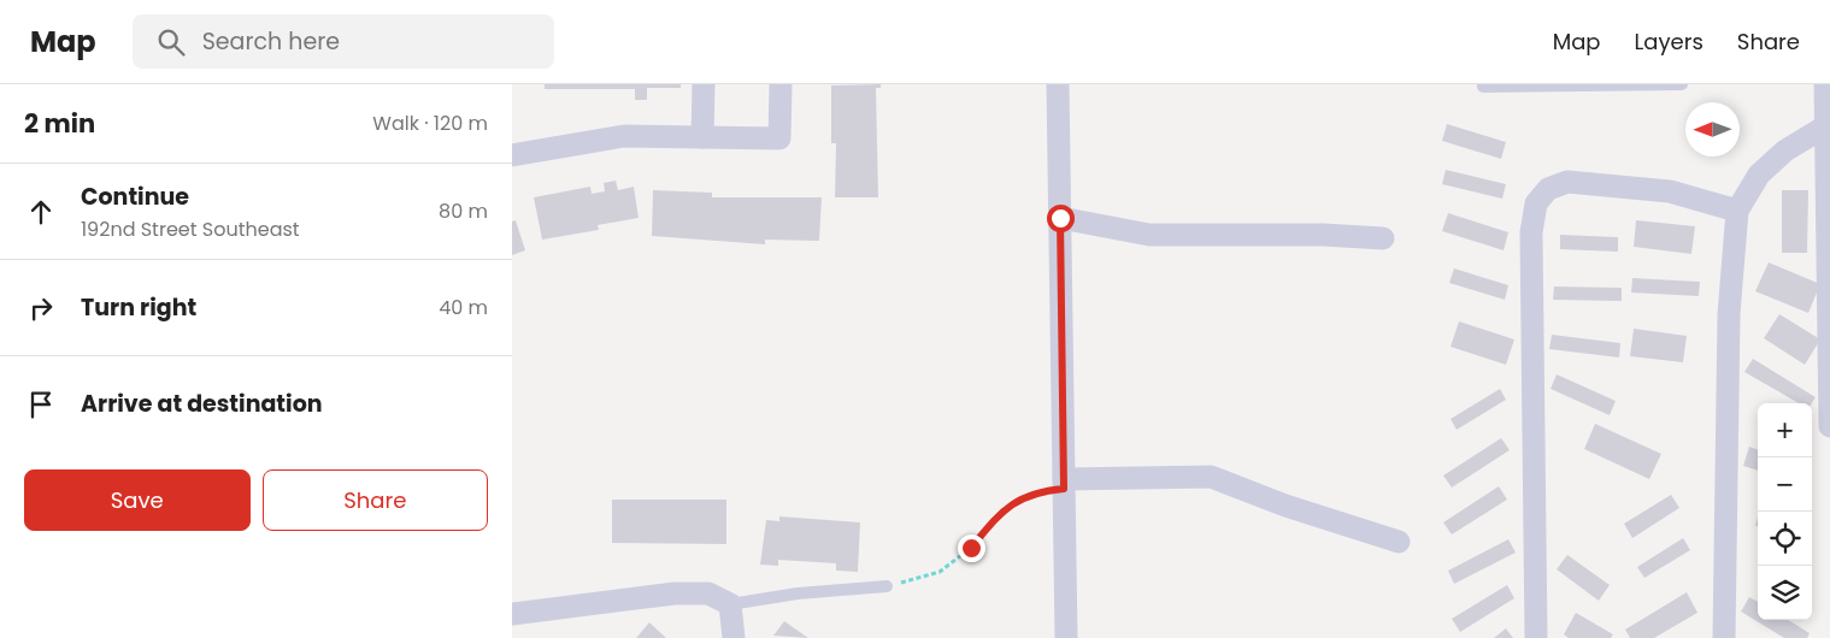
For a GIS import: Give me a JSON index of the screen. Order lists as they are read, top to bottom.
{
  "north": "left",
  "page": {
    "header": "Map",
    "search": "Search here",
    "nav": ["Map", "Layers", "Share"],
    "heading": ["2 min", "Walk · 120 m"],
    "list": [
      ["Continue", "192nd Street Southeast", "80 m"],
      ["Turn right", "40 m"],
      "Arrive at destination"
    ],
    "map_buttons": ["+", "−"],
    "buttons": ["Save", "Share"]
  }
}
